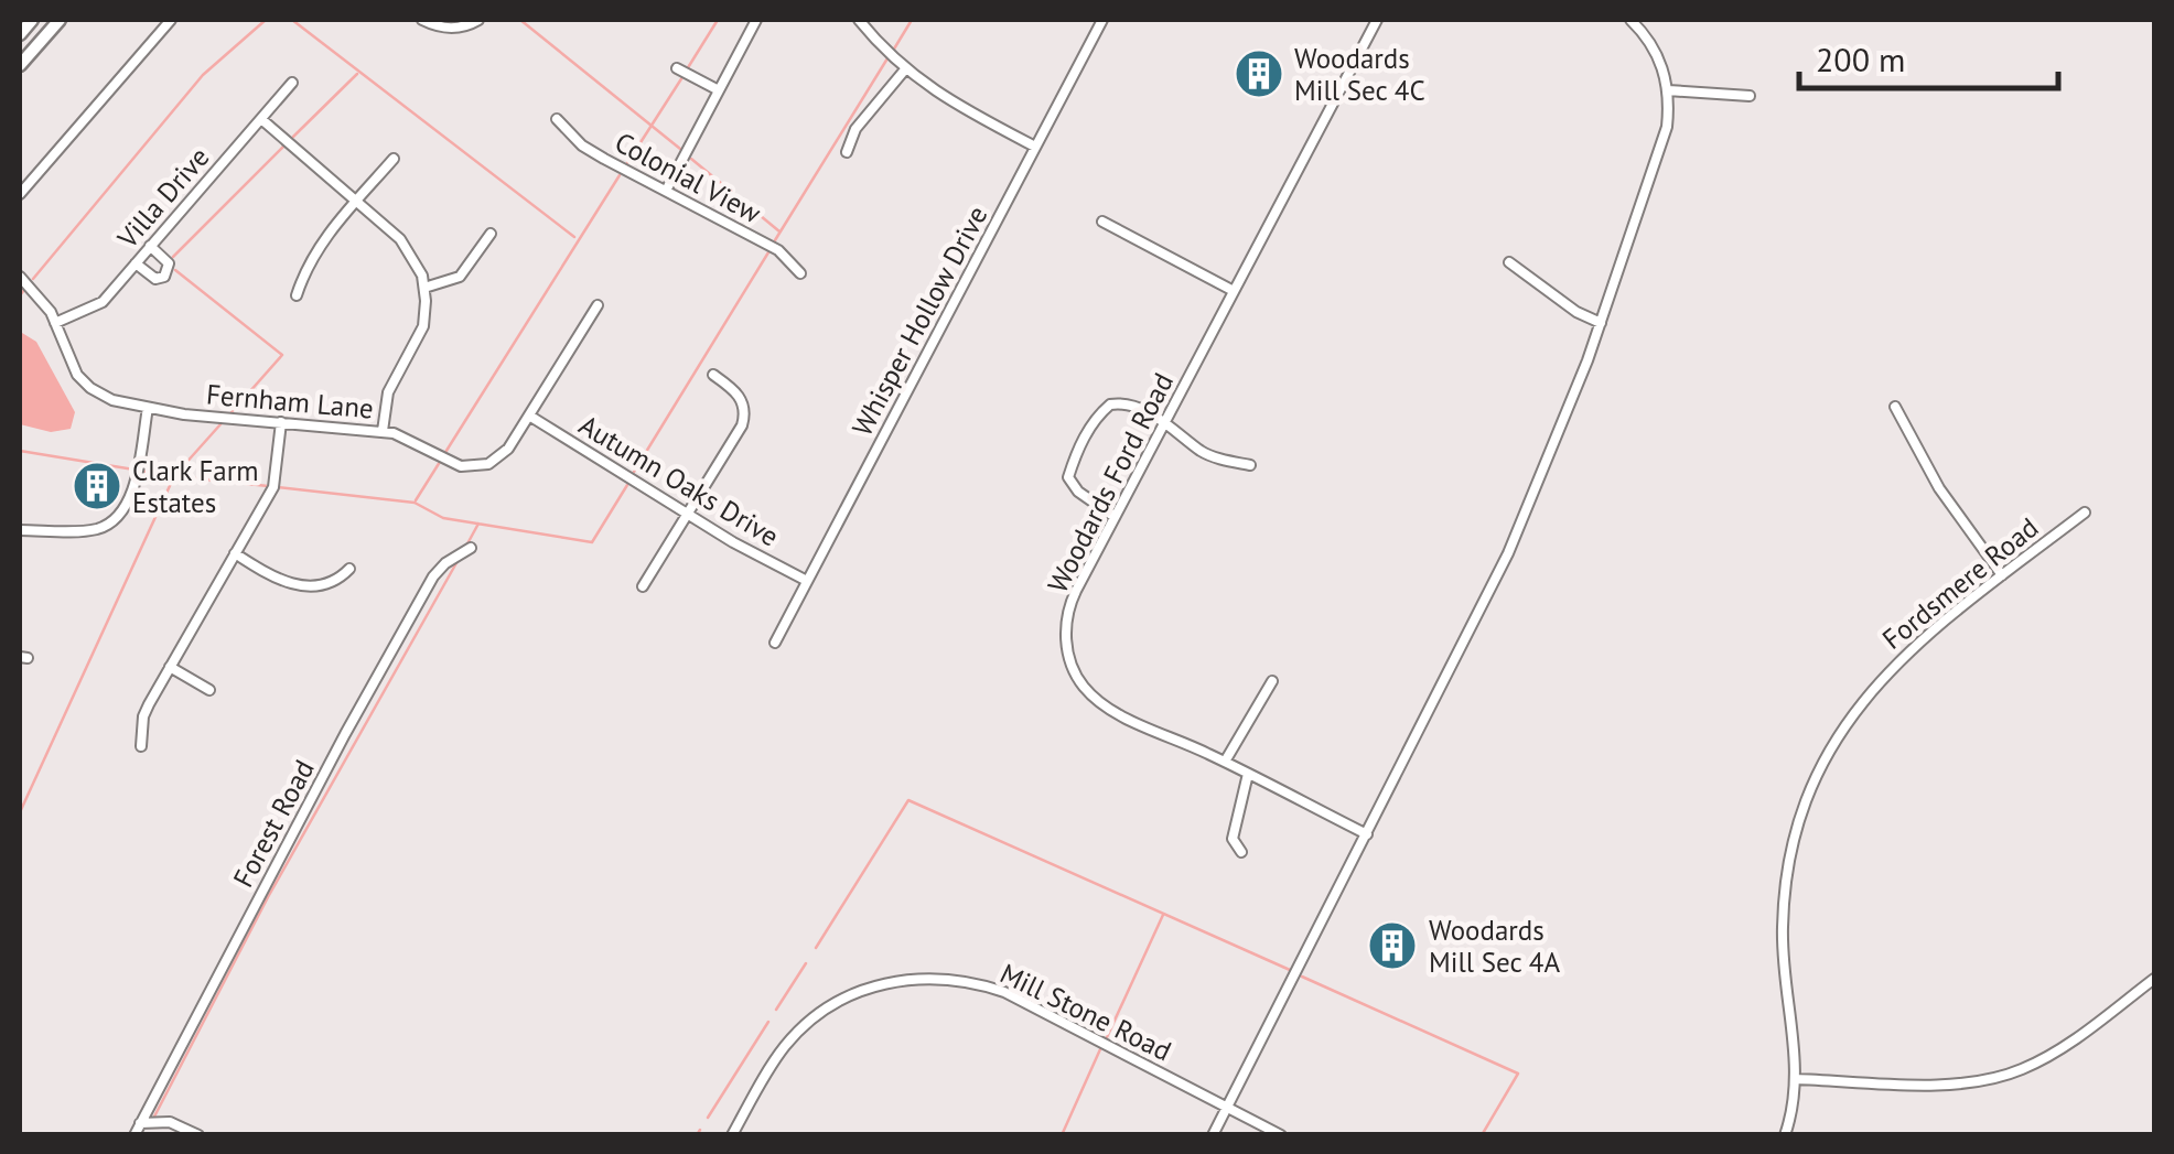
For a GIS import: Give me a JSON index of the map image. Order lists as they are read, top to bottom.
{
  "streets": {
    "street": [
      "Colonial View",
      "Villa Drive",
      "Whisper Hollow Drive",
      "Fernham Lane",
      "Autumn Oaks Drive",
      "Woodards Ford Road",
      "Fordsmere Road",
      "Forest Road",
      "Mill Stone Road"
    ]
  },
  "crossings": [
    ["Villa Drive", "Fernham Lane"],
    ["Whisper Hollow Drive", "Autumn Oaks Drive"],
    ["Fernham Lane", "Autumn Oaks Drive"]
  ],
  "places": {
    "building": ["Woodards Mill Sec 4C", "Clark Farm Estates", "Woodards Mill Sec 4A"]
  },
  "scale_bar": "200 m"
}
